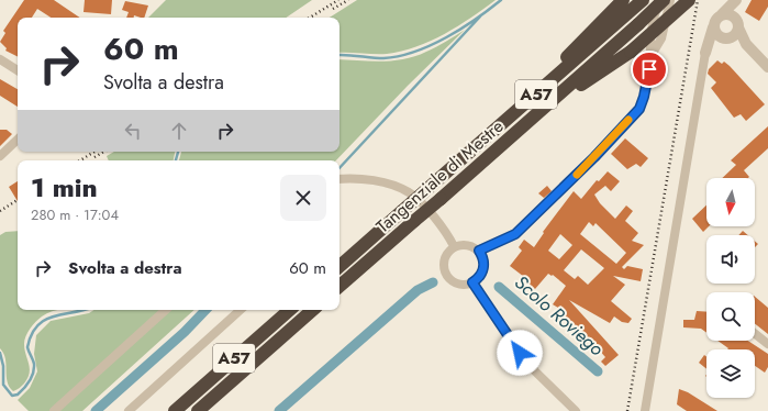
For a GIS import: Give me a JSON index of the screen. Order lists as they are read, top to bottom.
{
  "streets": {
    "highway": ["A57", "Tangenziale di Mestre"]
  },
  "crossings": [
    ["A57", "Tangenziale di Mestre"]
  ],
  "water": ["Scolo Roviego"],
  "north": "bottom",
  "page": {
    "turn": ["60 m", "Svolta a destra"],
    "heading": ["1 min", "280 m · 17:04"],
    "list": [
      {
        "name": "Svolta a destra",
        "value": "60 m"
      }
    ]
  }
}
